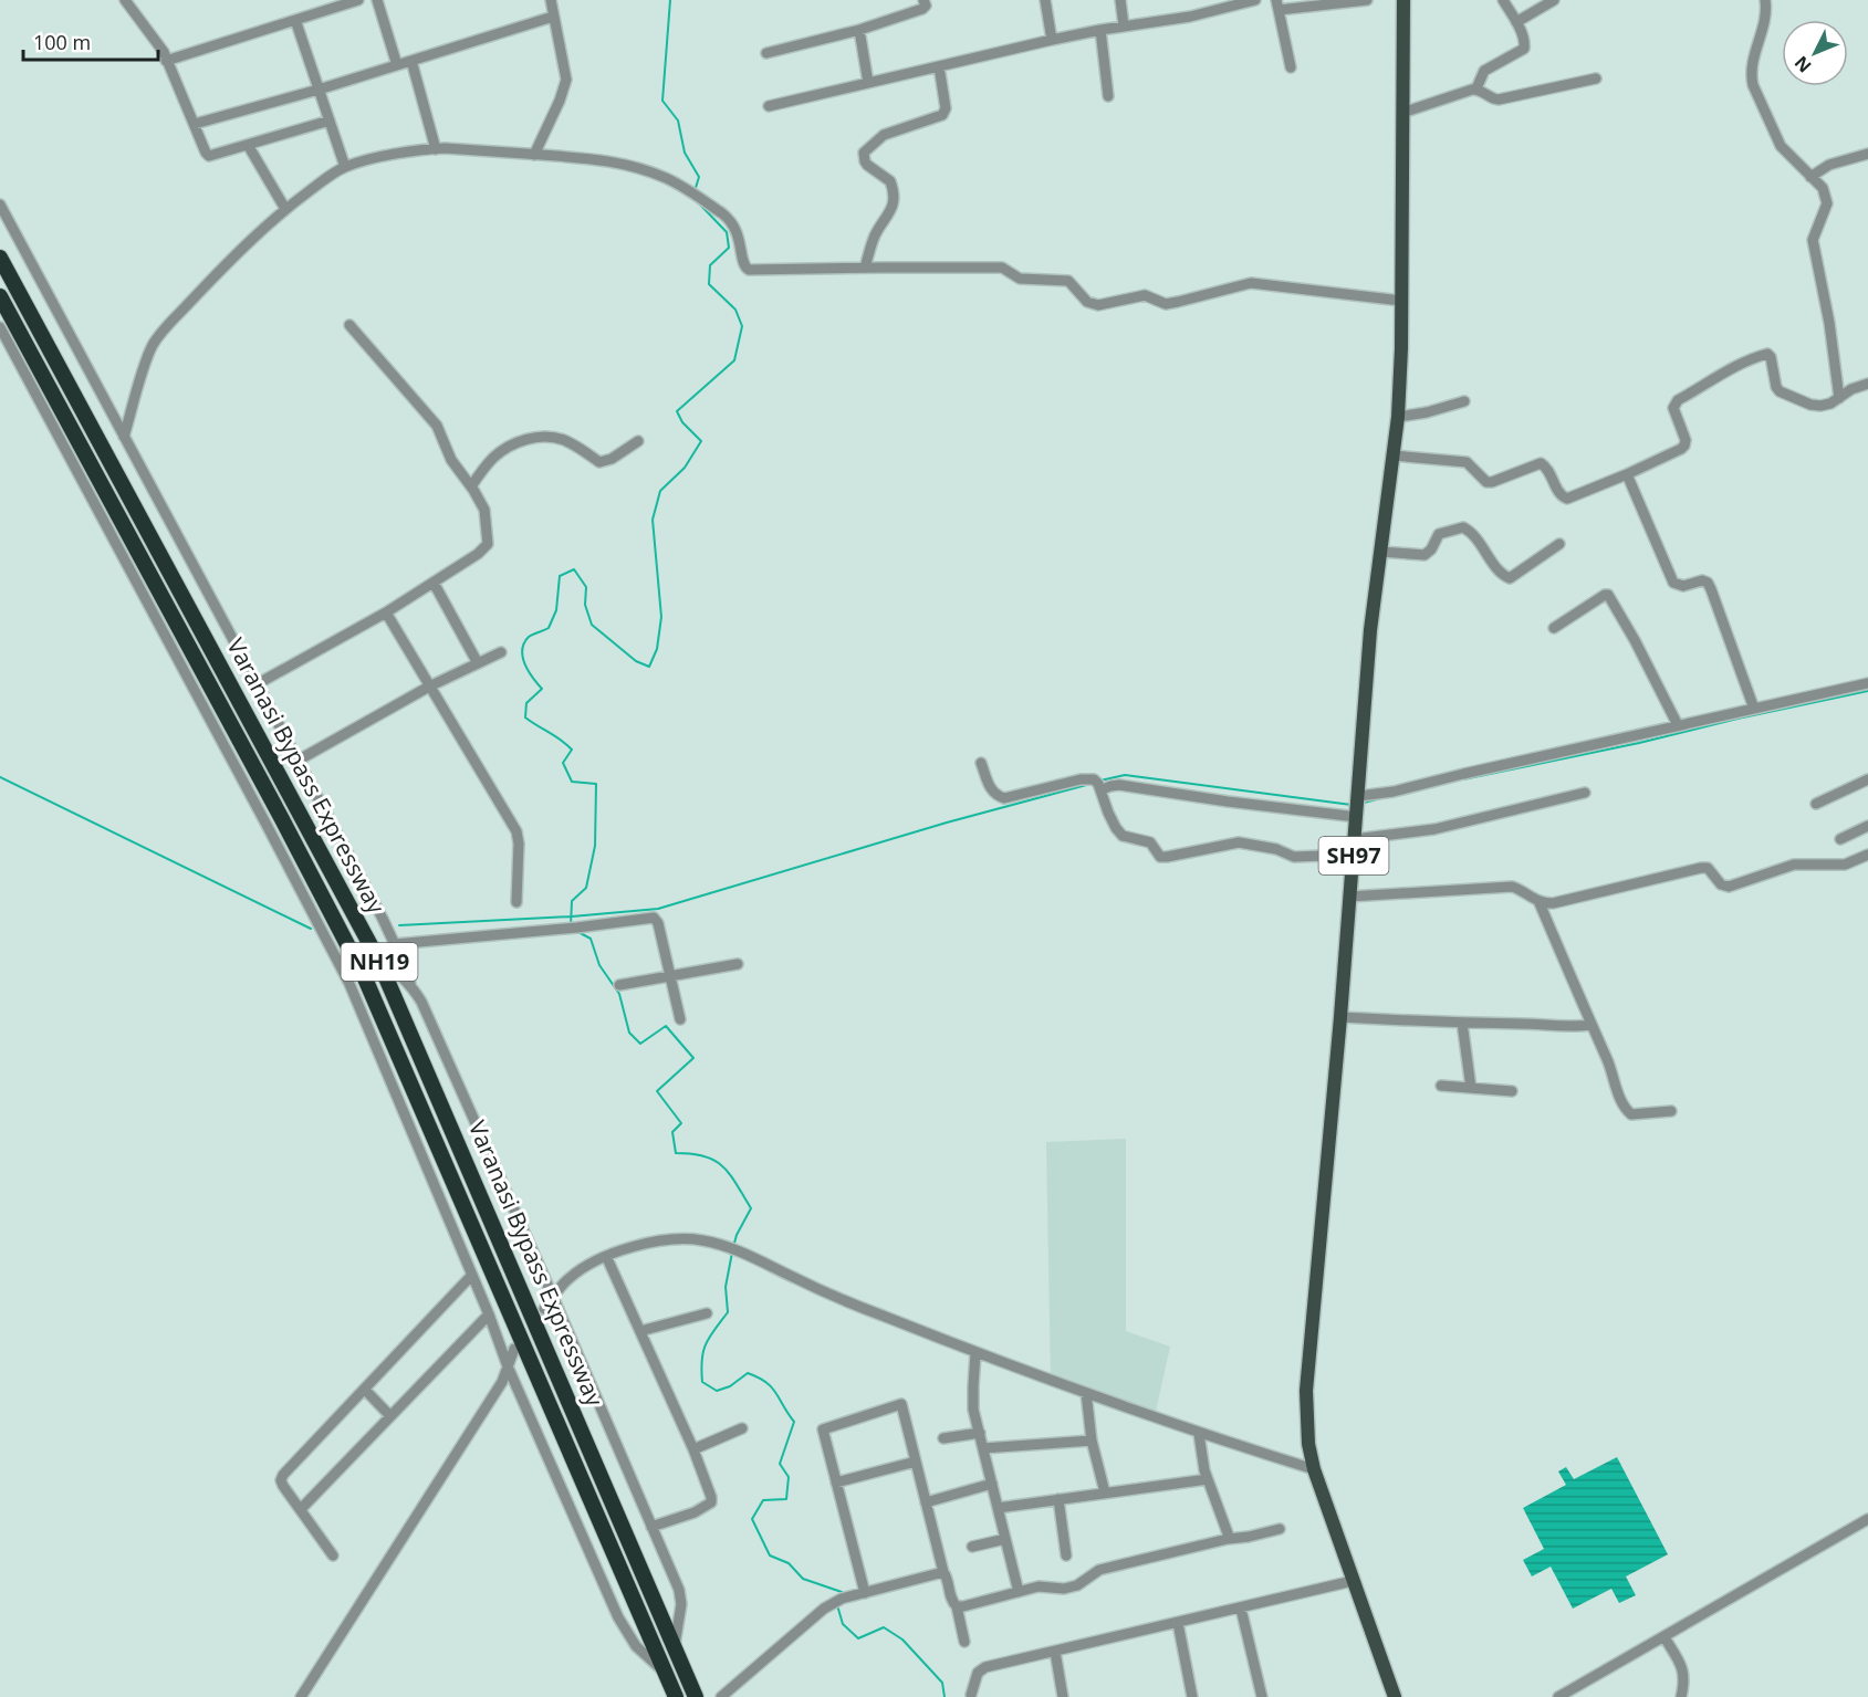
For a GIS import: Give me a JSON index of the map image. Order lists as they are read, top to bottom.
{
  "streets": {
    "highway": ["Varanasi Bypass Expressway", "NH19"],
    "main road": ["SH97"]
  },
  "scale_bar": "100 m",
  "north": "bottom left"
}
